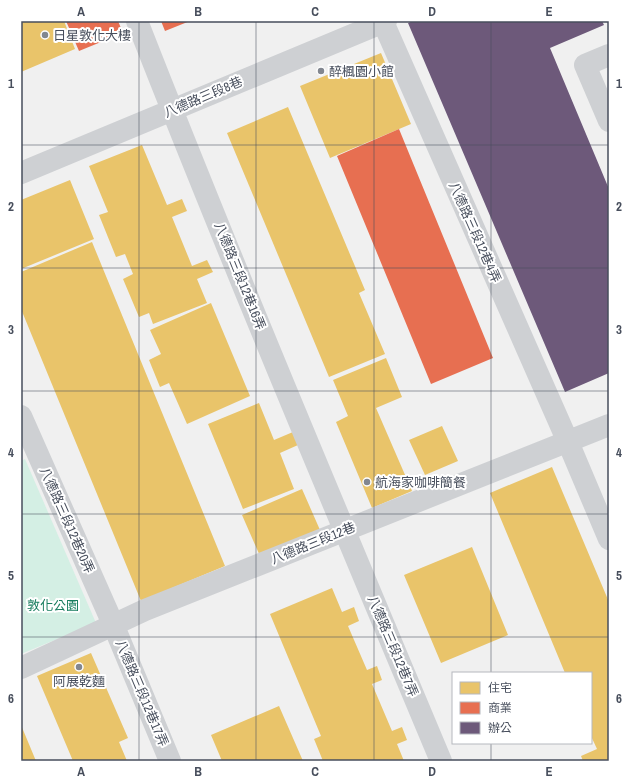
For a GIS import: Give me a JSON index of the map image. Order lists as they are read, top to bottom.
{
  "streets": {
    "lane": [
      "八德路三段8巷",
      "八德路三段12巷4弄",
      "八德路三段12巷16弄",
      "八德路三段12巷20弄",
      "八德路三段12巷",
      "八德路三段12巷7弄",
      "八德路三段12巷17弄"
    ]
  },
  "crossings": [
    ["八德路三段8巷", "八德路三段12巷4弄"],
    ["八德路三段8巷", "八德路三段12巷16弄"],
    ["八德路三段12巷4弄", "八德路三段12巷"],
    ["八德路三段12巷16弄", "八德路三段12巷"],
    ["八德路三段12巷16弄", "八德路三段12巷7弄"],
    ["八德路三段12巷20弄", "八德路三段12巷"],
    ["八德路三段12巷20弄", "八德路三段12巷17弄"],
    ["八德路三段12巷", "八德路三段12巷7弄"],
    ["八德路三段12巷", "八德路三段12巷17弄"]
  ],
  "parks": ["敦化公園"],
  "places": [
    "日星敦化大樓",
    "醉楓園小館",
    "航海家咖啡簡餐",
    "阿展乾麵"
  ],
  "legend": ["住宅", "商業", "辦公"],
  "grid": {
    "columns": [
      "A",
      "B",
      "C",
      "D",
      "E"
    ],
    "rows": [
      "1",
      "2",
      "3",
      "4",
      "5",
      "6"
    ]
  }
}
